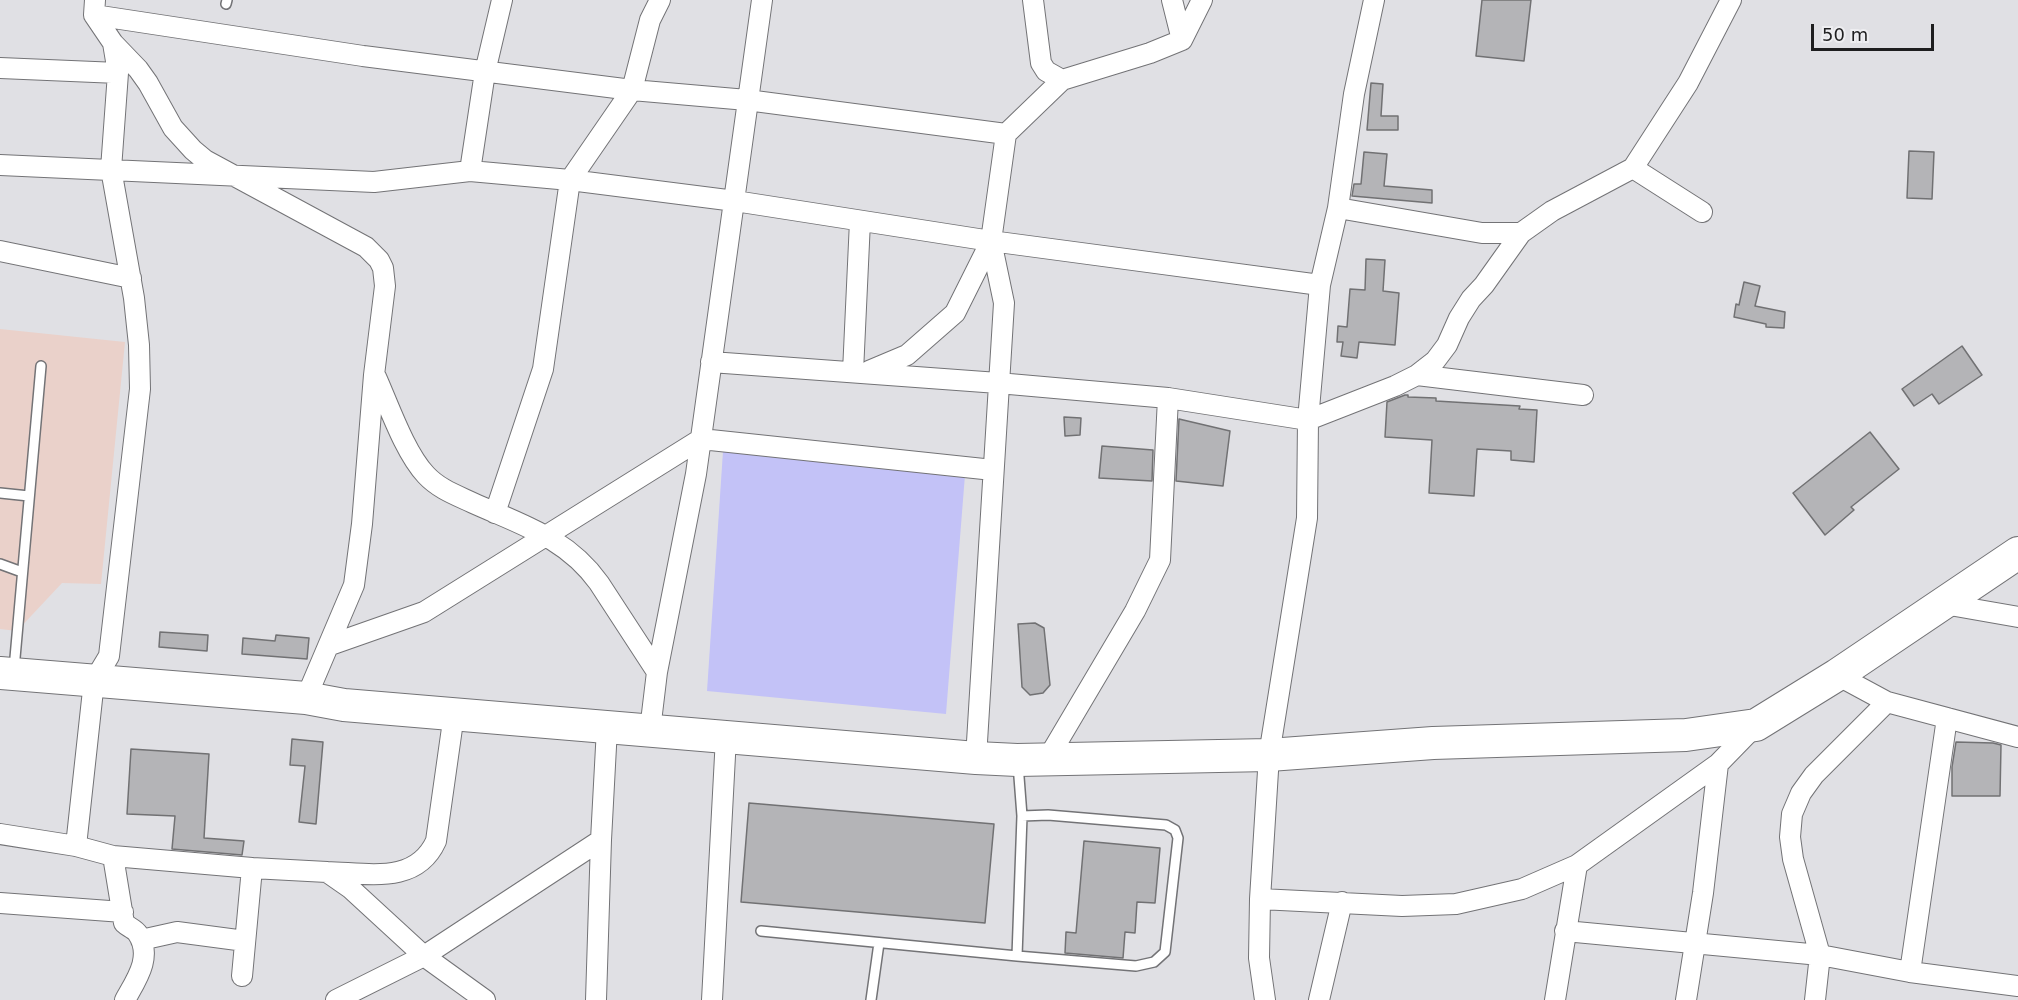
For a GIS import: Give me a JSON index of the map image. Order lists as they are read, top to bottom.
{
  "scale_bar": "50 m"
}
